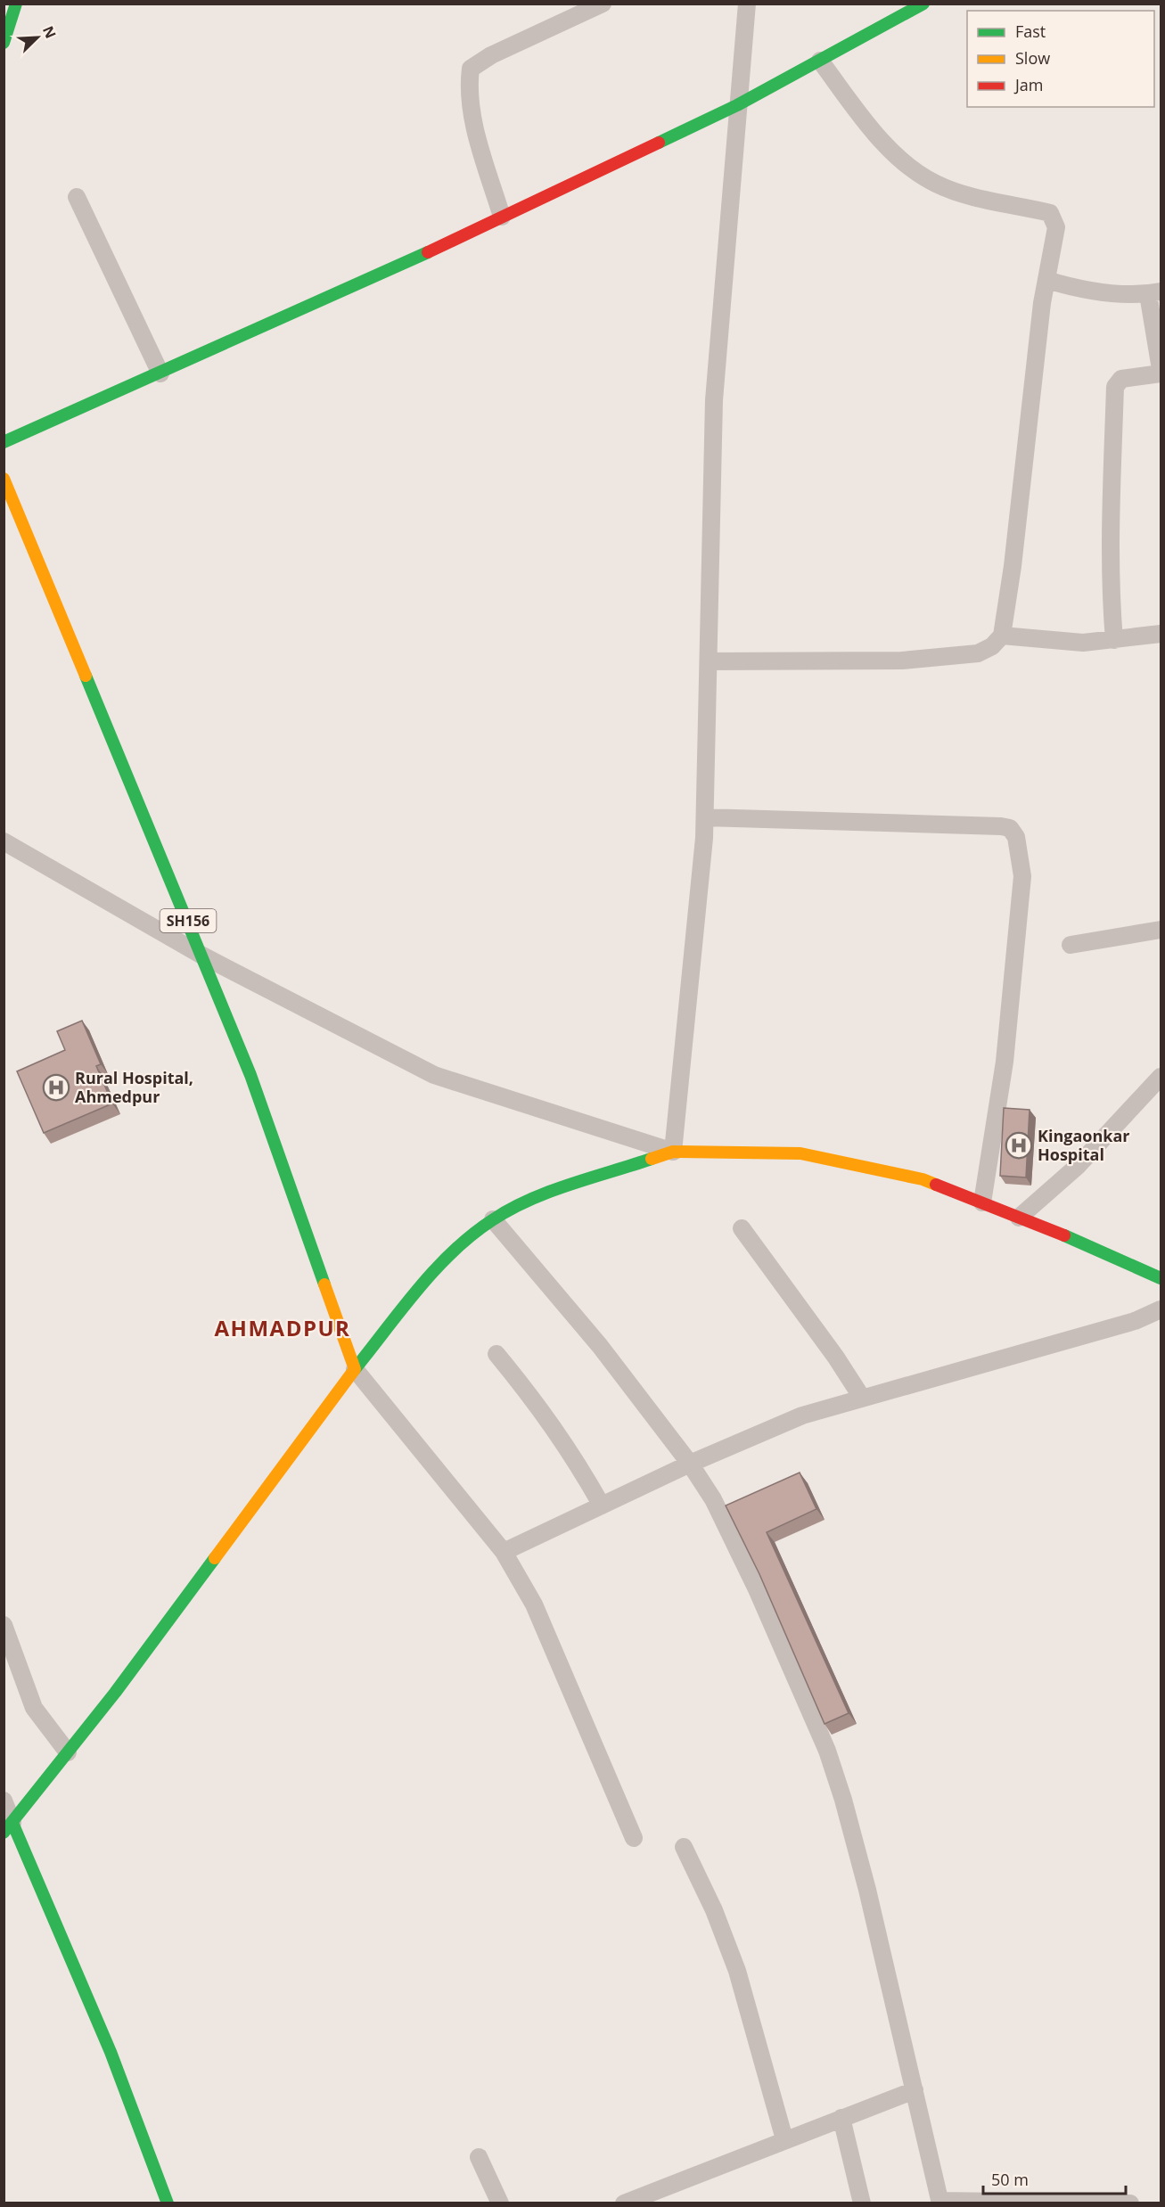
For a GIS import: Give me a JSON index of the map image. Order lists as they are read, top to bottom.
{
  "streets": {
    "main road": ["SH156"]
  },
  "districts": ["AHMADPUR"],
  "places": {
    "hospital": ["Rural Hospital, Ahmedpur", "Kingaonkar Hospital"]
  },
  "legend": ["Fast", "Slow", "Jam"],
  "scale_bar": "50 m",
  "north": "top right"
}
